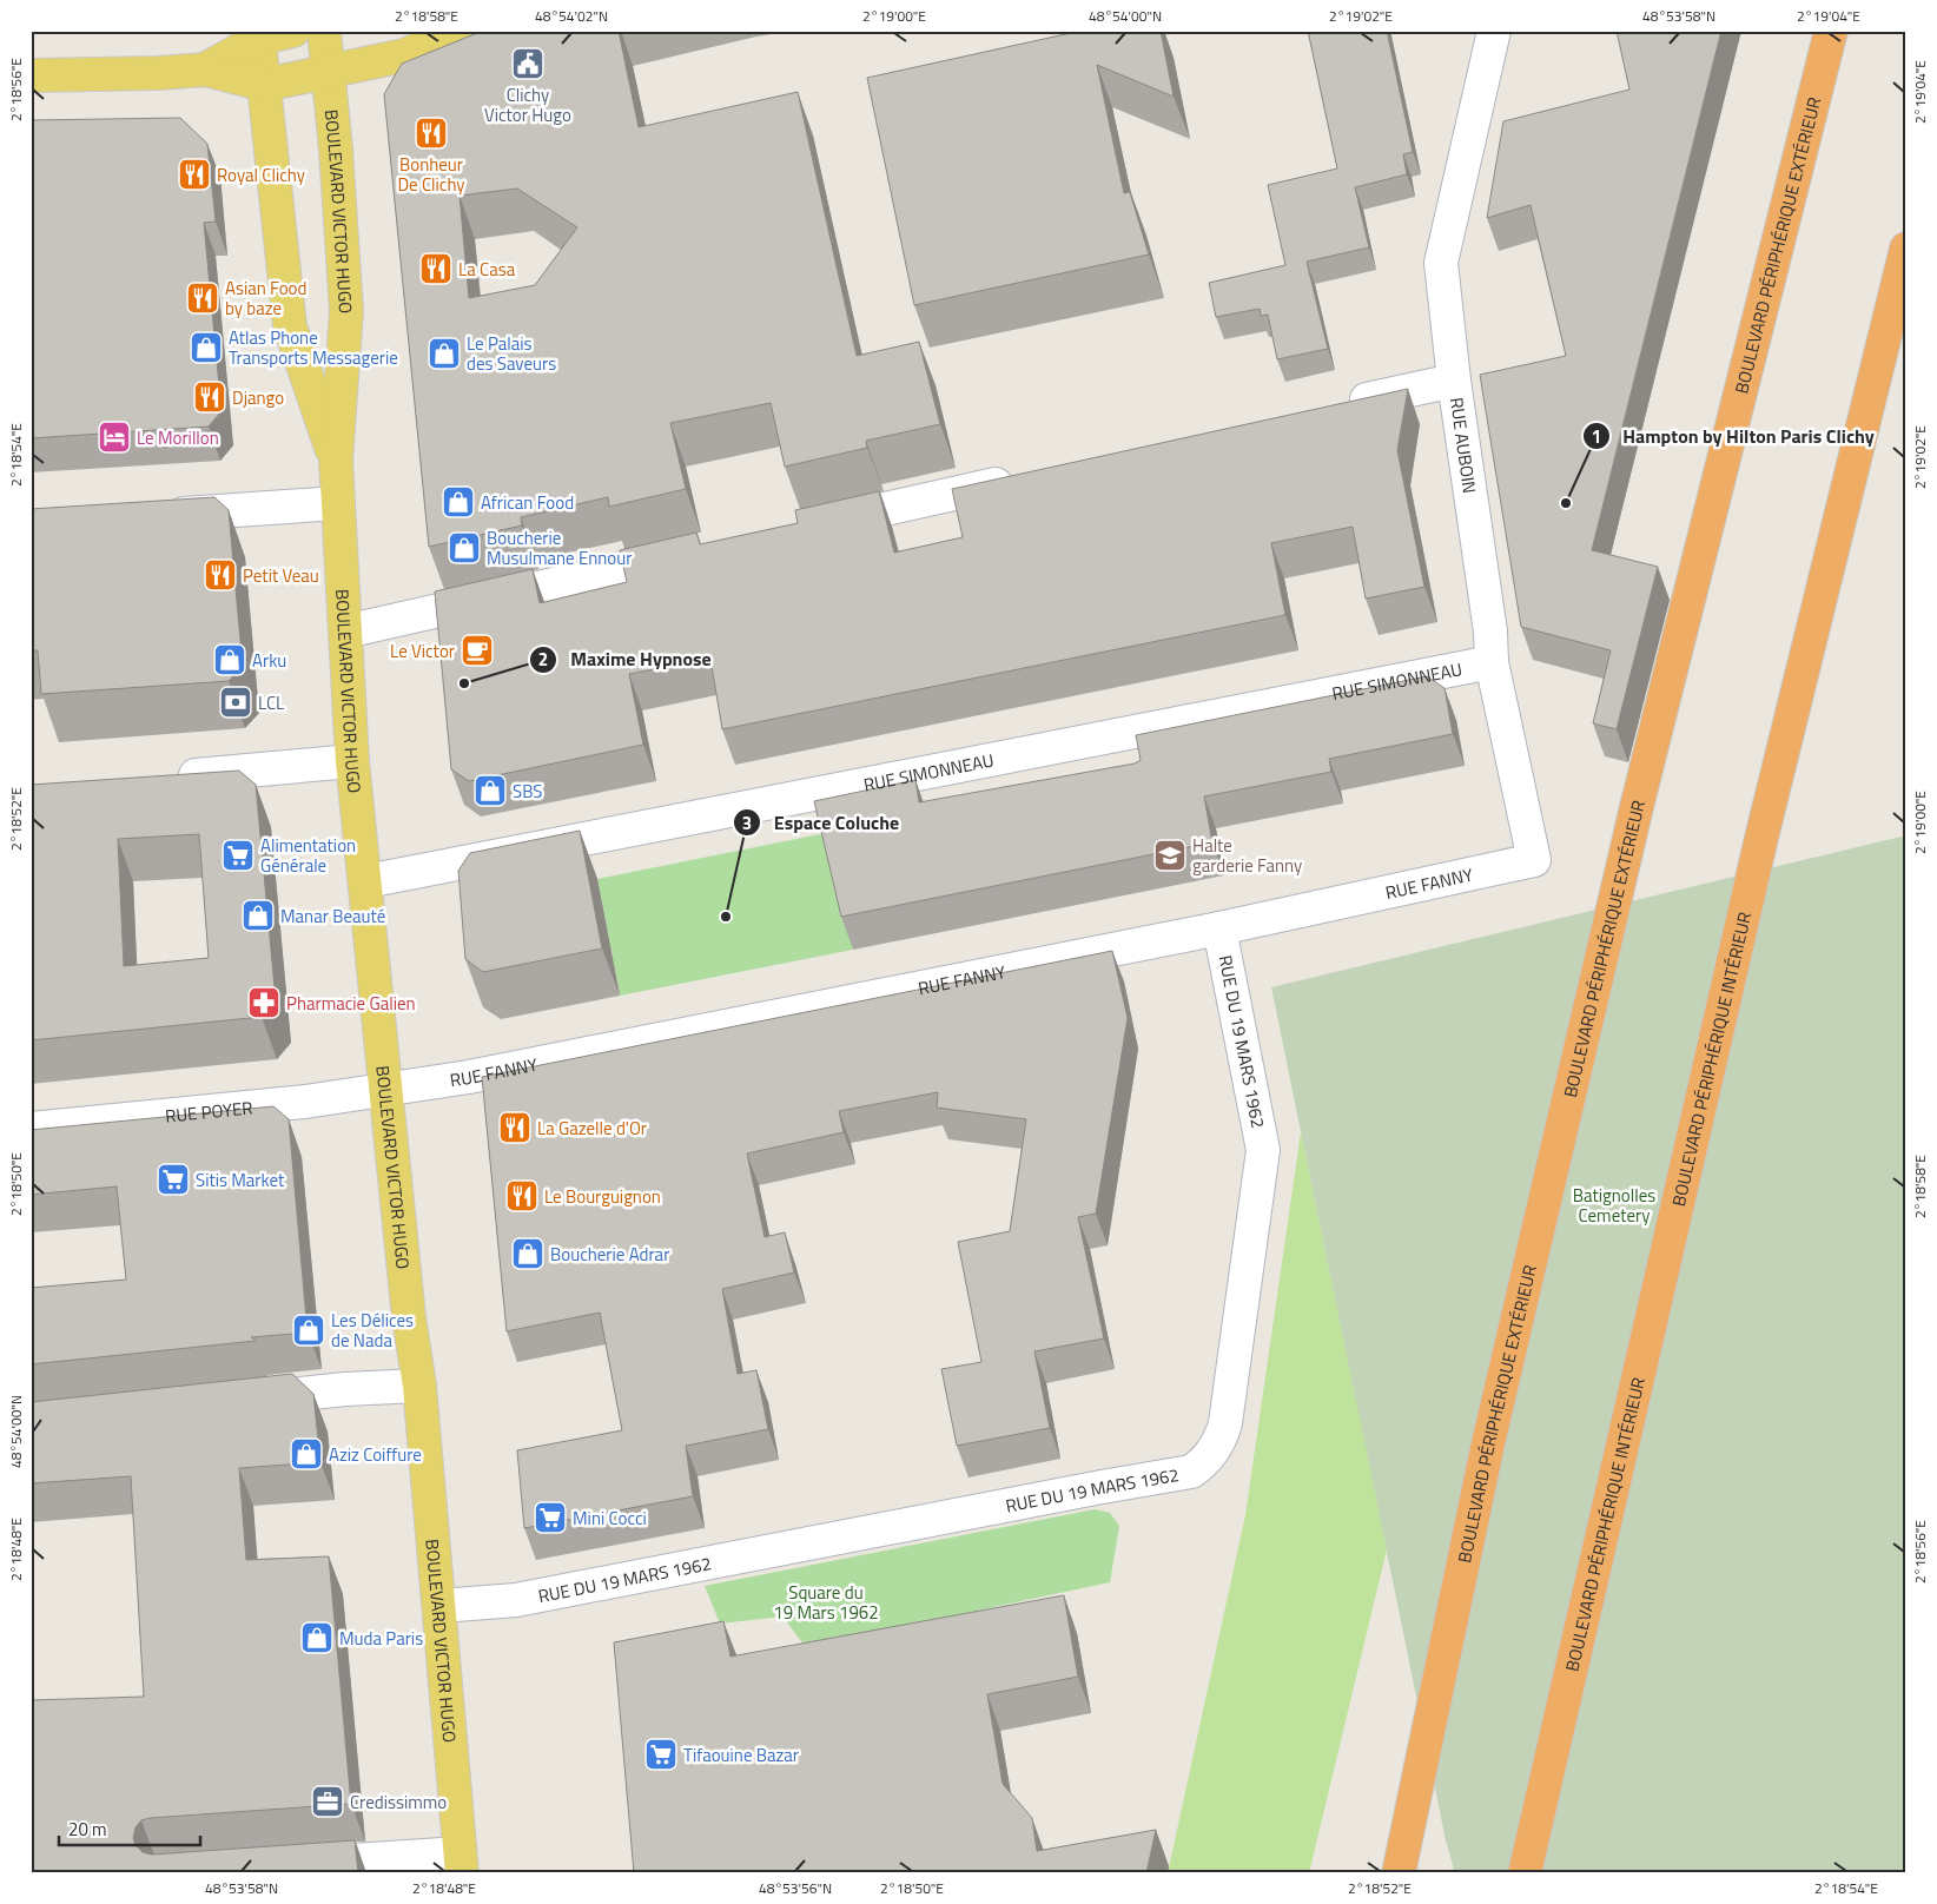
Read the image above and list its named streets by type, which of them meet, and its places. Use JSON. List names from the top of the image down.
{
  "streets": {
    "highway": ["BOULEVARD PÉRIPHÉRIQUE EXTÉRIEUR", "BOULEVARD PÉRIPHÉRIQUE INTÉRIEUR"],
    "main road": ["BOULEVARD VICTOR HUGO"],
    "street": [
      "RUE AUBOIN",
      "RUE SIMONNEAU",
      "RUE FANNY",
      "RUE DU 19 MARS 1962",
      "RUE POYER"
    ]
  },
  "crossings": [
    ["BOULEVARD VICTOR HUGO", "RUE SIMONNEAU"],
    ["BOULEVARD VICTOR HUGO", "RUE FANNY"],
    ["BOULEVARD VICTOR HUGO", "RUE DU 19 MARS 1962"],
    ["BOULEVARD VICTOR HUGO", "RUE POYER"],
    ["RUE AUBOIN", "RUE SIMONNEAU"],
    ["RUE AUBOIN", "RUE FANNY"],
    ["RUE FANNY", "RUE DU 19 MARS 1962"],
    ["RUE FANNY", "RUE POYER"]
  ],
  "parks": ["Batignolles Cemetery", "Square du 19 Mars 1962"],
  "places": {
    "public building": ["Clichy Victor Hugo"],
    "restaurant": [
      "Bonheur De Clichy",
      "Royal Clichy",
      "La Casa",
      "Asian Food by baze",
      "Django",
      "Petit Veau",
      "La Gazelle d'Or",
      "Le Bourguignon"
    ],
    "shop": [
      "Atlas Phone Transports Messagerie",
      "Le Palais des Saveurs",
      "African Food",
      "Boucherie Musulmane Ennour",
      "Arku",
      "SBS",
      "Manar Beauté",
      "Boucherie Adrar",
      "Les Délices de Nada",
      "Aziz Coiffure",
      "Muda Paris"
    ],
    "hotel": ["Le Morillon"],
    "other": ["Hampton by Hilton Paris Clichy", "Maxime Hypnose", "Espace Coluche"],
    "cafe": ["Le Victor"],
    "bank": ["LCL"],
    "supermarket": [
      "Alimentation Générale",
      "Sitis Market",
      "Mini Cocci",
      "Tifaouine Bazar"
    ],
    "school or university": ["Halte garderie Fanny"],
    "pharmacy": ["Pharmacie Galien"],
    "office": ["Credissimmo"]
  },
  "scale_bar": "20 m",
  "coordinates": [
    "2°18'58\"E",
    "48°54'02\"N",
    "2°19'00\"E",
    "48°54'00\"N",
    "2°19'02\"E",
    "48°53'58\"N",
    "2°19'04\"E",
    "2°18'56\"E",
    "2°18'54\"E",
    "2°18'52\"E",
    "2°18'50\"E",
    "2°18'48\"E",
    "48°53'56\"N"
  ]
}
